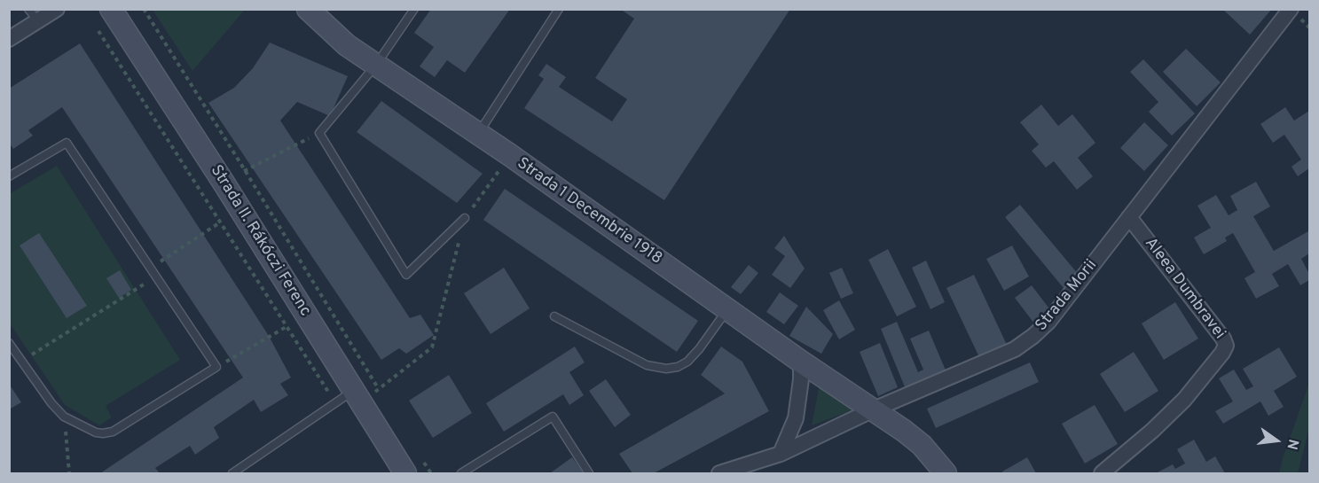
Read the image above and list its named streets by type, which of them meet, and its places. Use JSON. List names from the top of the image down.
{
  "streets": {
    "main road": ["Strada 1 Decembrie 1918", "Strada II. Rákóczi Ferenc"],
    "street": ["Aleea Dumbravei", "Strada Morii"]
  },
  "crossings": [
    ["Strada 1 Decembrie 1918", "Strada Morii"],
    ["Aleea Dumbravei", "Strada Morii"]
  ],
  "north": "right"
}
